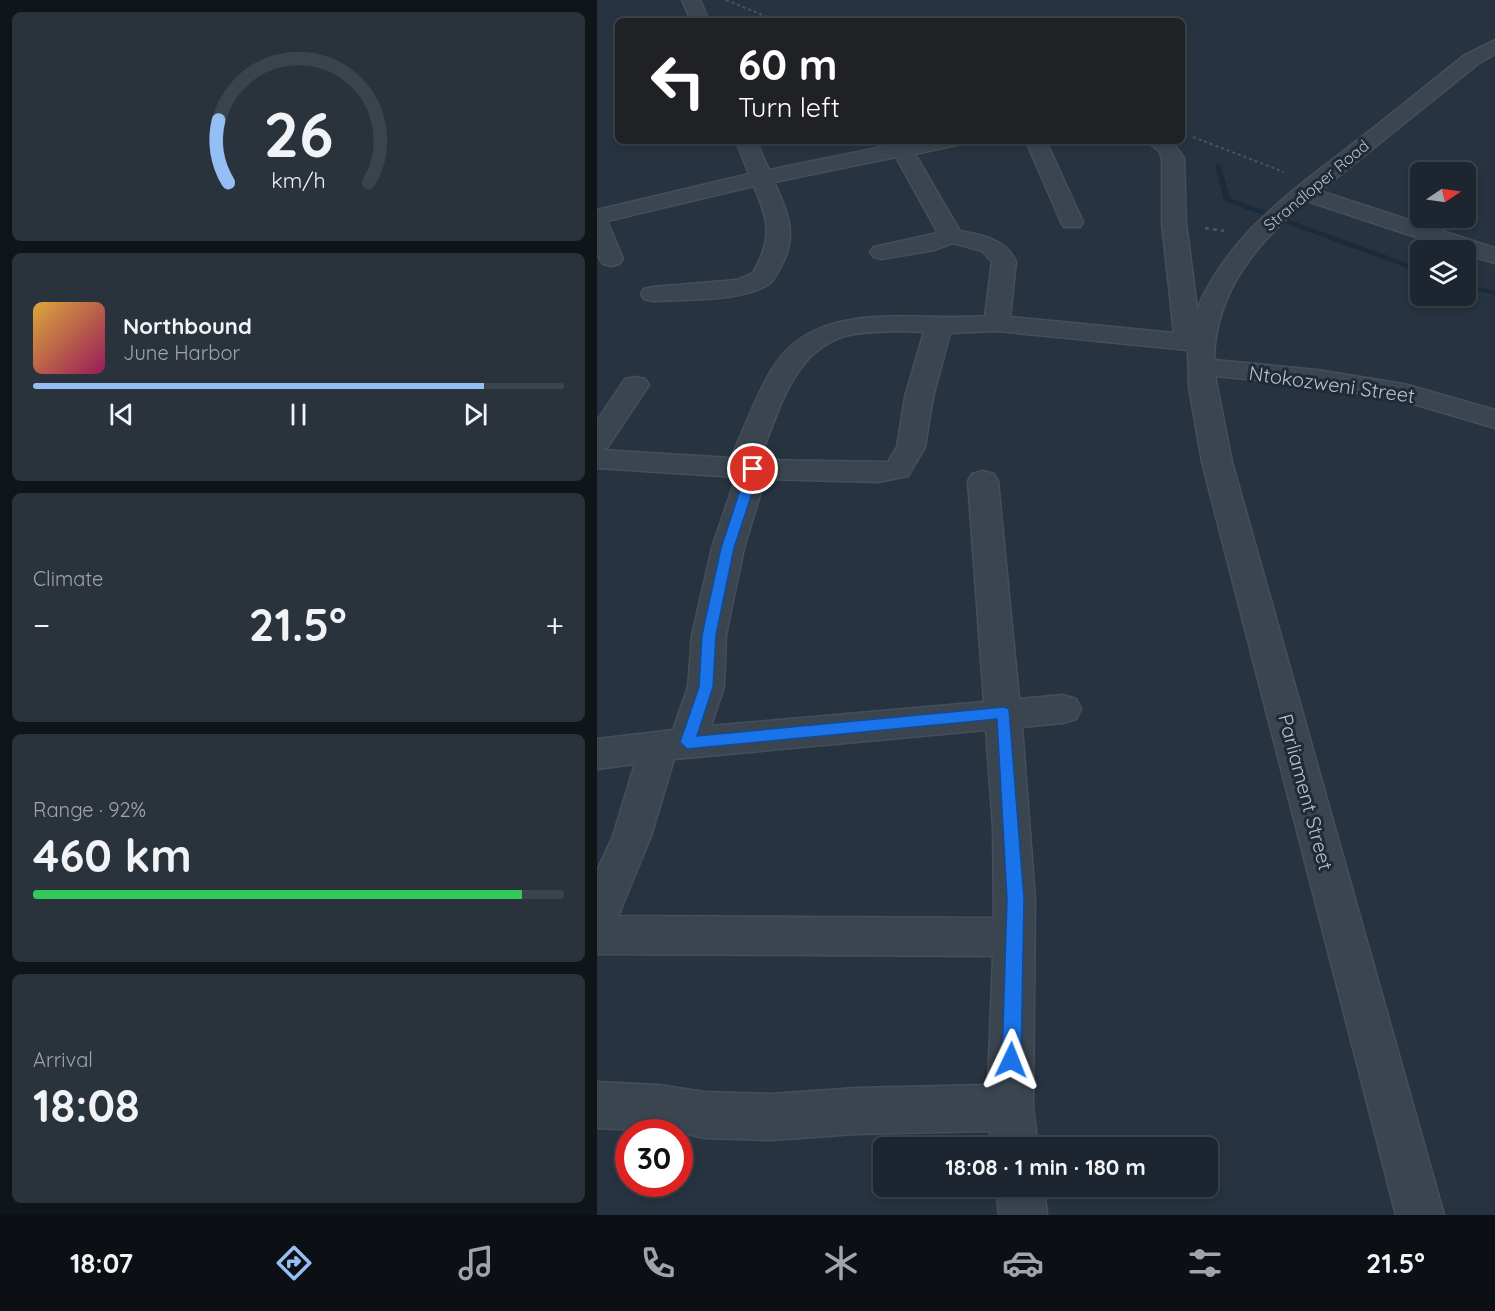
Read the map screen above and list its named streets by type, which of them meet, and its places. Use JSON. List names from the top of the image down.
{
  "streets": {
    "street": ["Strandloper Road", "Ntokozweni Street", "Parliament Street"]
  },
  "crossings": [
    ["Strandloper Road", "Ntokozweni Street"],
    ["Strandloper Road", "Parliament Street"],
    ["Ntokozweni Street", "Parliament Street"]
  ],
  "north": "right",
  "page": {
    "turn": ["60 m", "Turn left"],
    "song": ["Northbound", "June Harbor"],
    "tile": [
      "Climate",
      ["Range · 92%", "460 km"],
      ["Arrival", "18:08"]
    ],
    "heat": ["−", "21.5°", "+"],
    "limit": "30",
    "trip": "18:08 · 1 min · 180 m",
    "tabs": ["18:07", "21.5°"],
    "gauge": ["26", "km/h"]
  }
}
